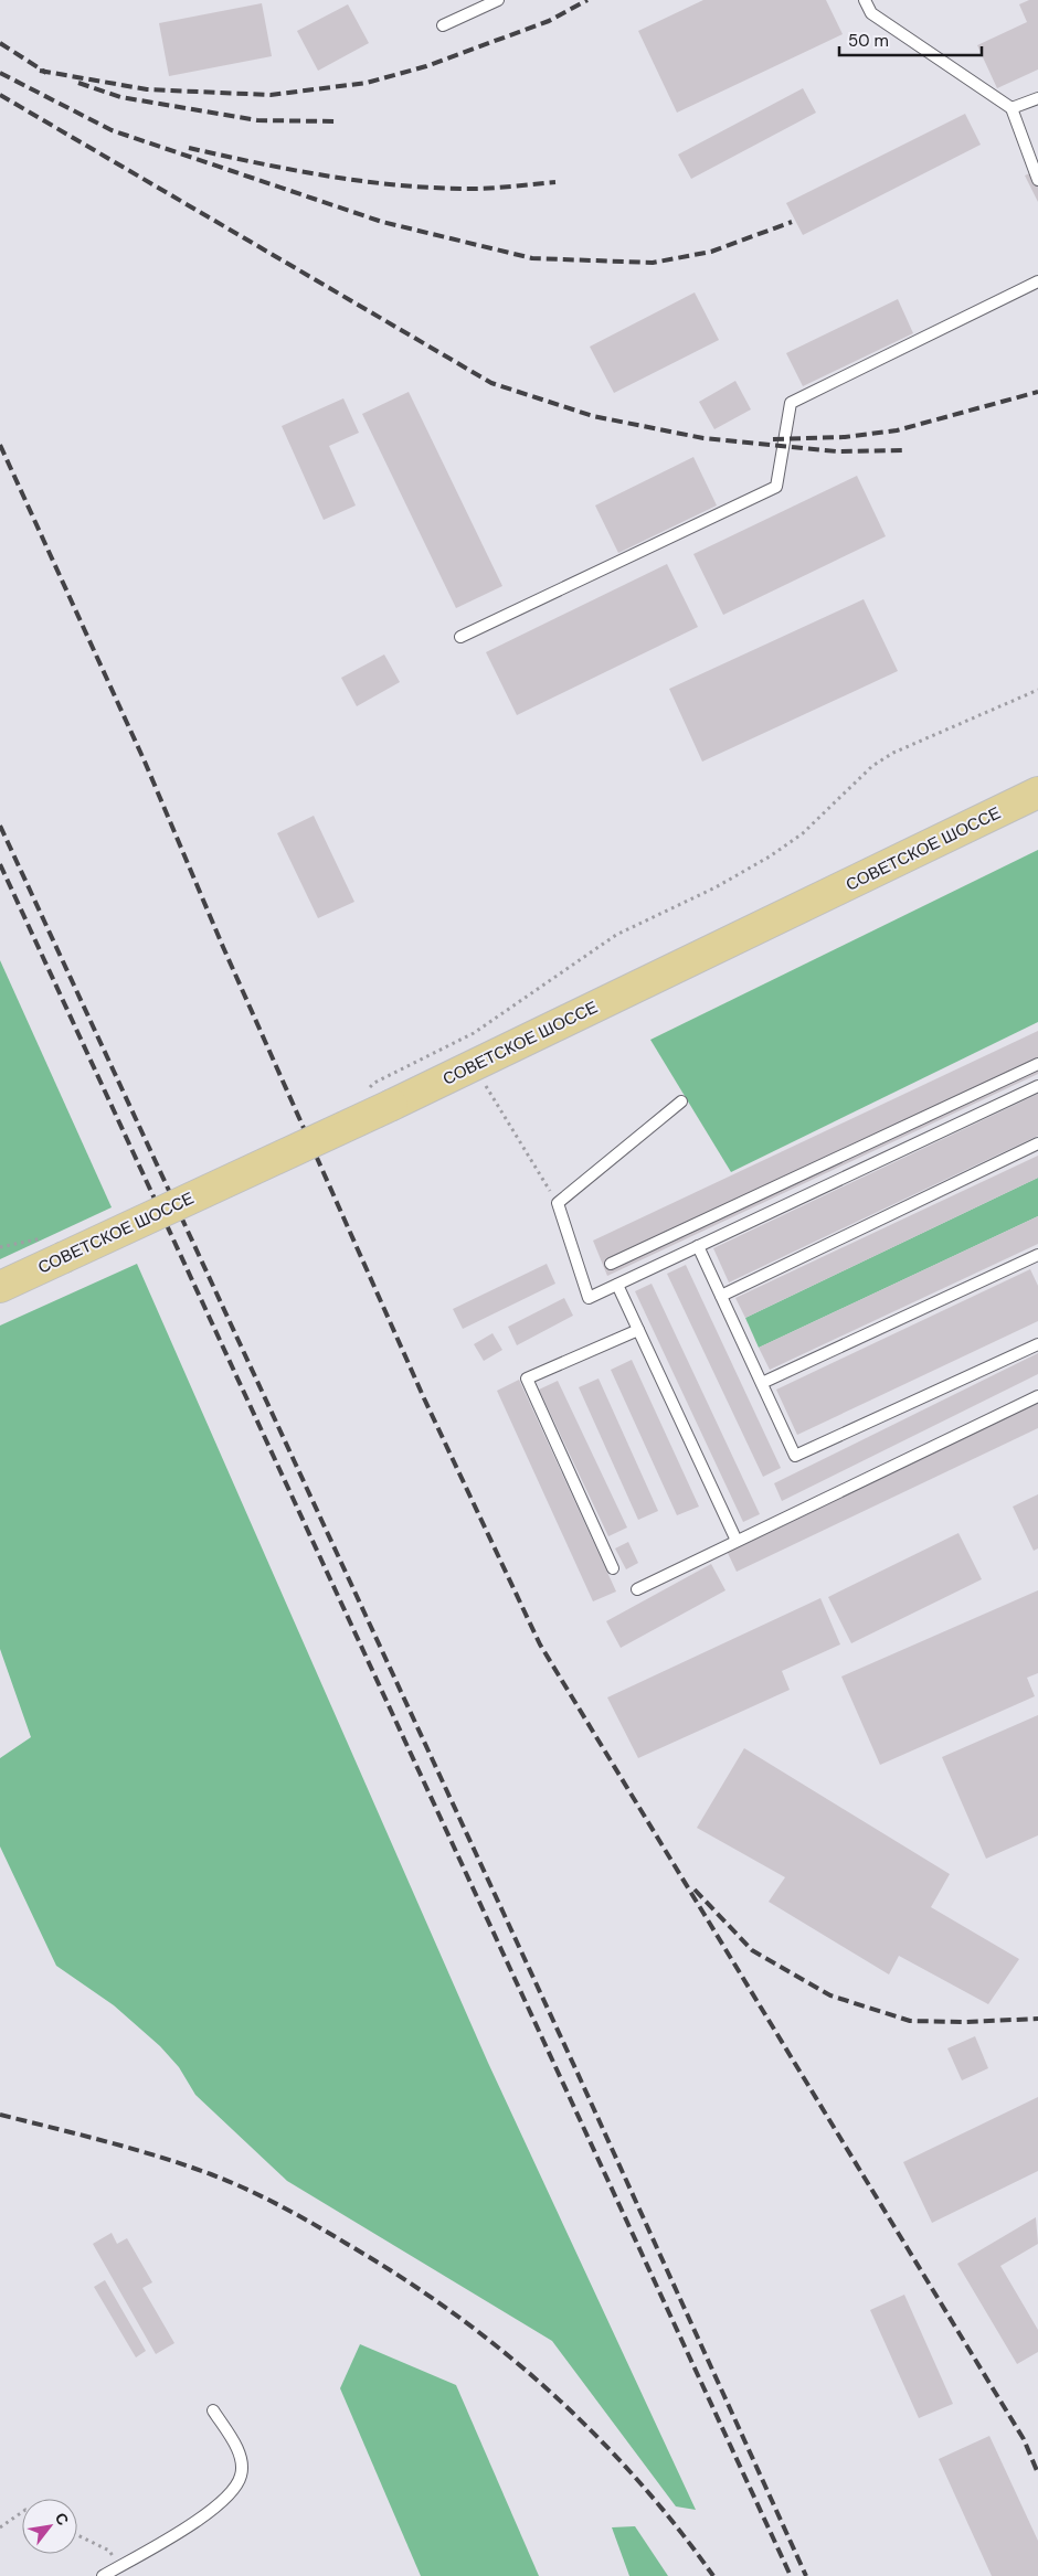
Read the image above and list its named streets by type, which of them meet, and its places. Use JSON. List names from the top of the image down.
{
  "streets": {
    "main road": ["СОВЕТСКОЕ ШОССЕ"]
  },
  "scale_bar": "50 m",
  "north": "top right"
}
